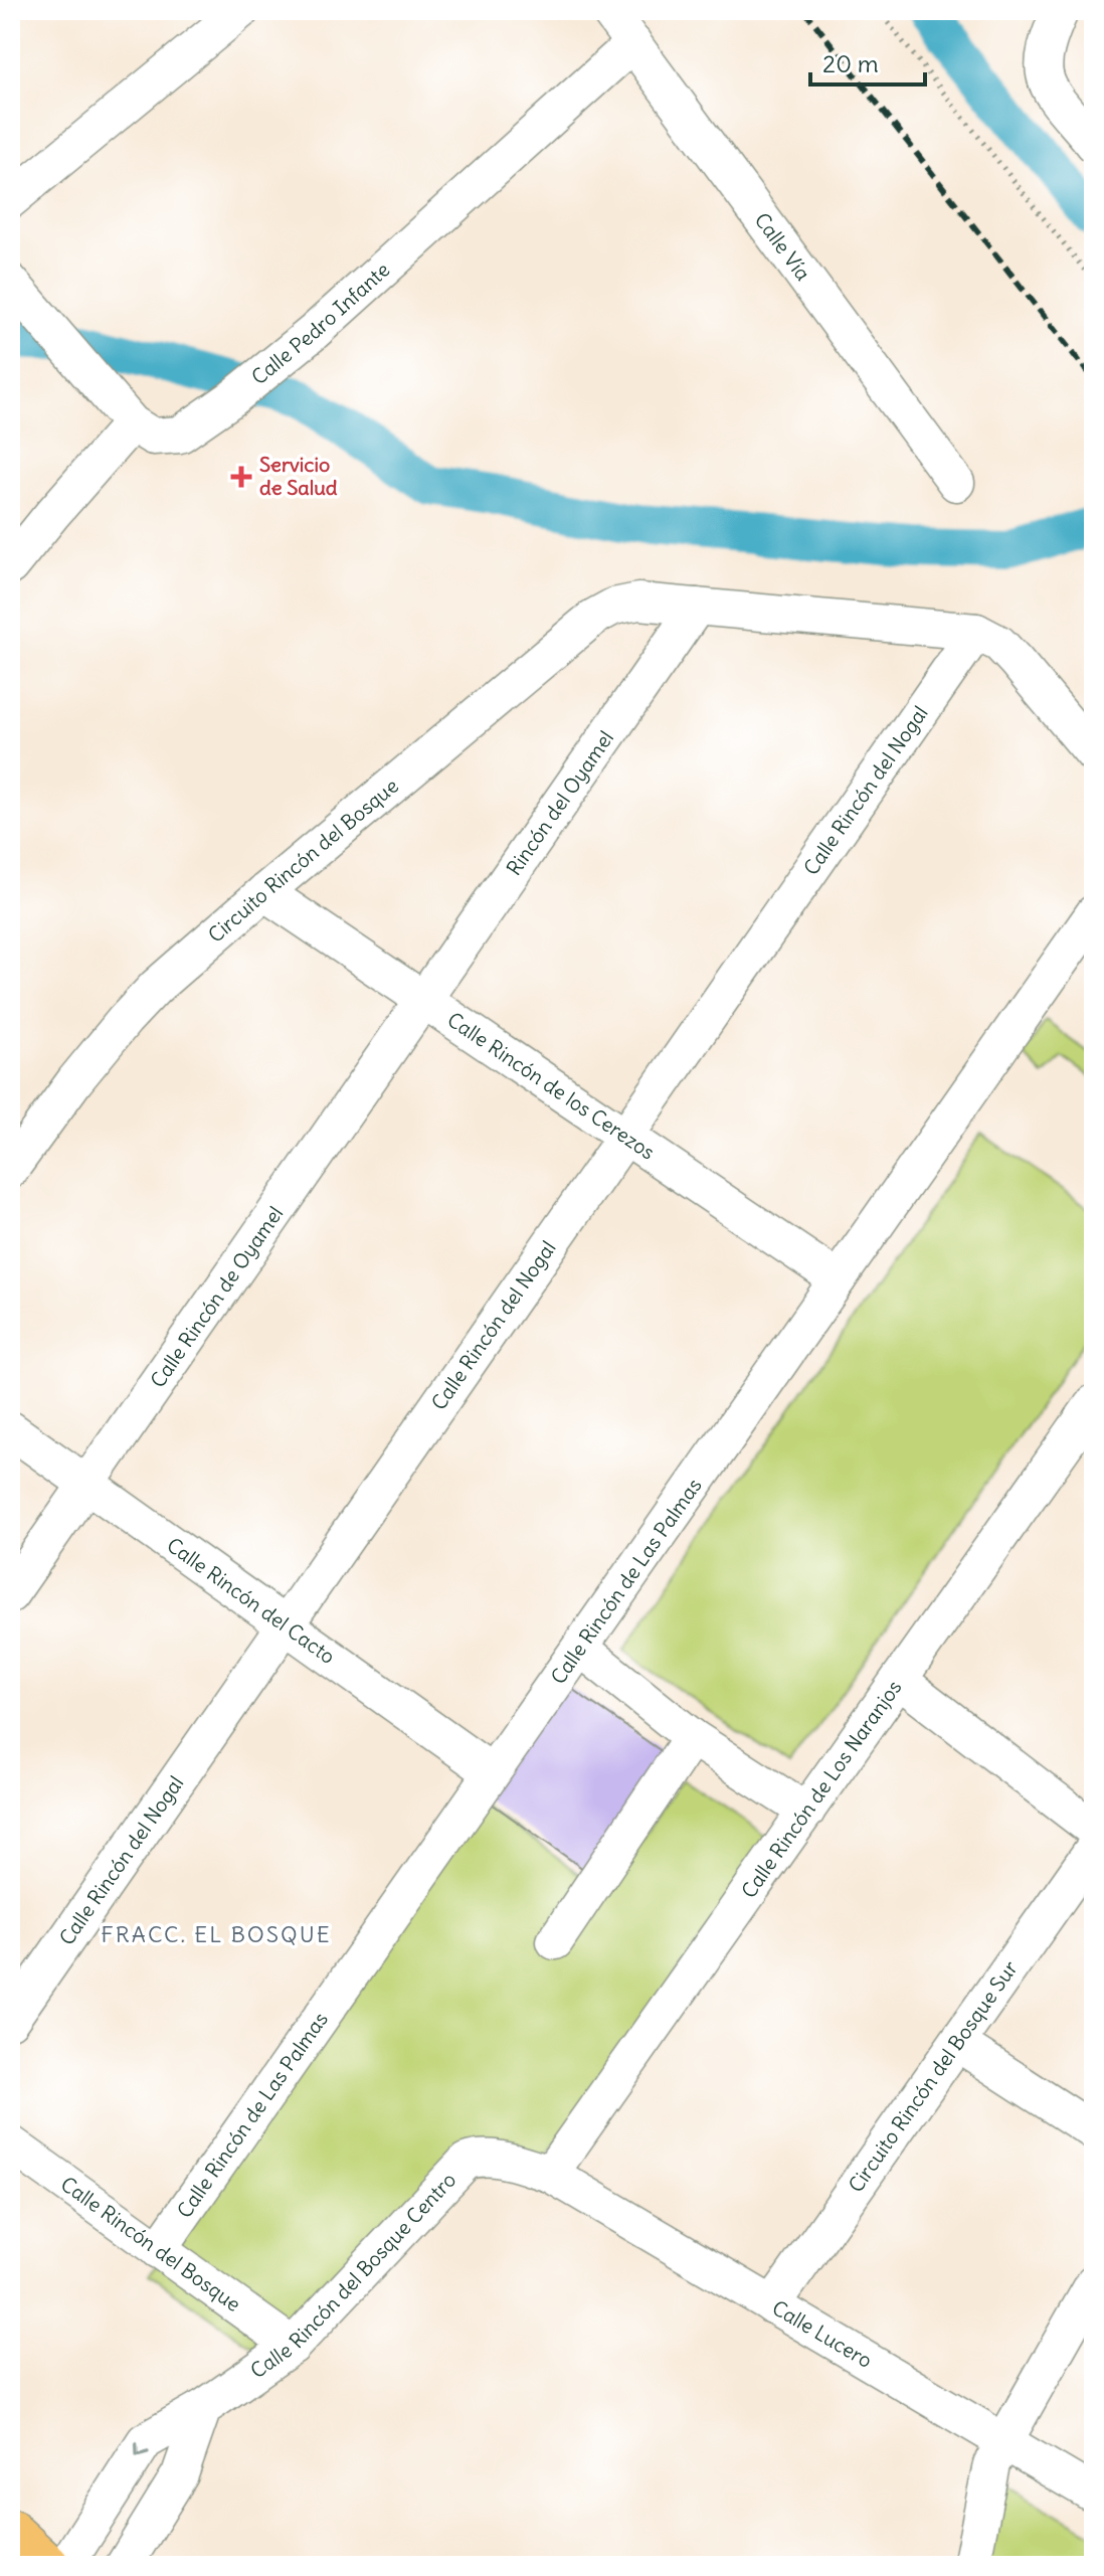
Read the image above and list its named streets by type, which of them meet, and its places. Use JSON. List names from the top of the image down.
{
  "streets": {
    "street": [
      "Calle Vía",
      "Calle Pedro Infante",
      "Calle Rincón del Nogal",
      "Rincón del Oyamel",
      "Circuito Rincón del Bosque",
      "Calle Rincón de los Cerezos",
      "Calle Rincón de Oyamel",
      "Calle Rincón de Las Palmas",
      "Calle Rincón del Cacto",
      "Calle Rincón de Los Naranjos",
      "Circuito Rincón del Bosque Sur",
      "Calle Rincón del Bosque",
      "Calle Rincón del Bosque Centro",
      "Calle Lucero"
    ]
  },
  "crossings": [
    ["Calle Vía", "Calle Pedro Infante"],
    ["Calle Rincón del Nogal", "Calle Rincón de los Cerezos"],
    ["Calle Rincón del Nogal", "Calle Rincón del Cacto"],
    ["Rincón del Oyamel", "Circuito Rincón del Bosque"],
    ["Rincón del Oyamel", "Calle Rincón de los Cerezos"],
    ["Rincón del Oyamel", "Calle Rincón de Oyamel"],
    ["Circuito Rincón del Bosque", "Calle Rincón de los Cerezos"],
    ["Calle Rincón de los Cerezos", "Calle Rincón de Oyamel"],
    ["Calle Rincón de los Cerezos", "Calle Rincón de Las Palmas"],
    ["Calle Rincón de Oyamel", "Calle Rincón del Cacto"],
    ["Calle Rincón de Las Palmas", "Calle Rincón del Cacto"],
    ["Calle Rincón de Las Palmas", "Calle Rincón del Bosque"],
    ["Calle Rincón de Los Naranjos", "Calle Rincón del Bosque Centro"],
    ["Calle Rincón de Los Naranjos", "Calle Lucero"],
    ["Circuito Rincón del Bosque Sur", "Calle Lucero"],
    ["Calle Rincón del Bosque", "Calle Rincón del Bosque Centro"],
    ["Calle Rincón del Bosque Centro", "Calle Lucero"]
  ],
  "districts": ["FRACC. EL BOSQUE"],
  "places": {
    "health": ["Servicio de Salud"]
  },
  "scale_bar": "20 m"
}
